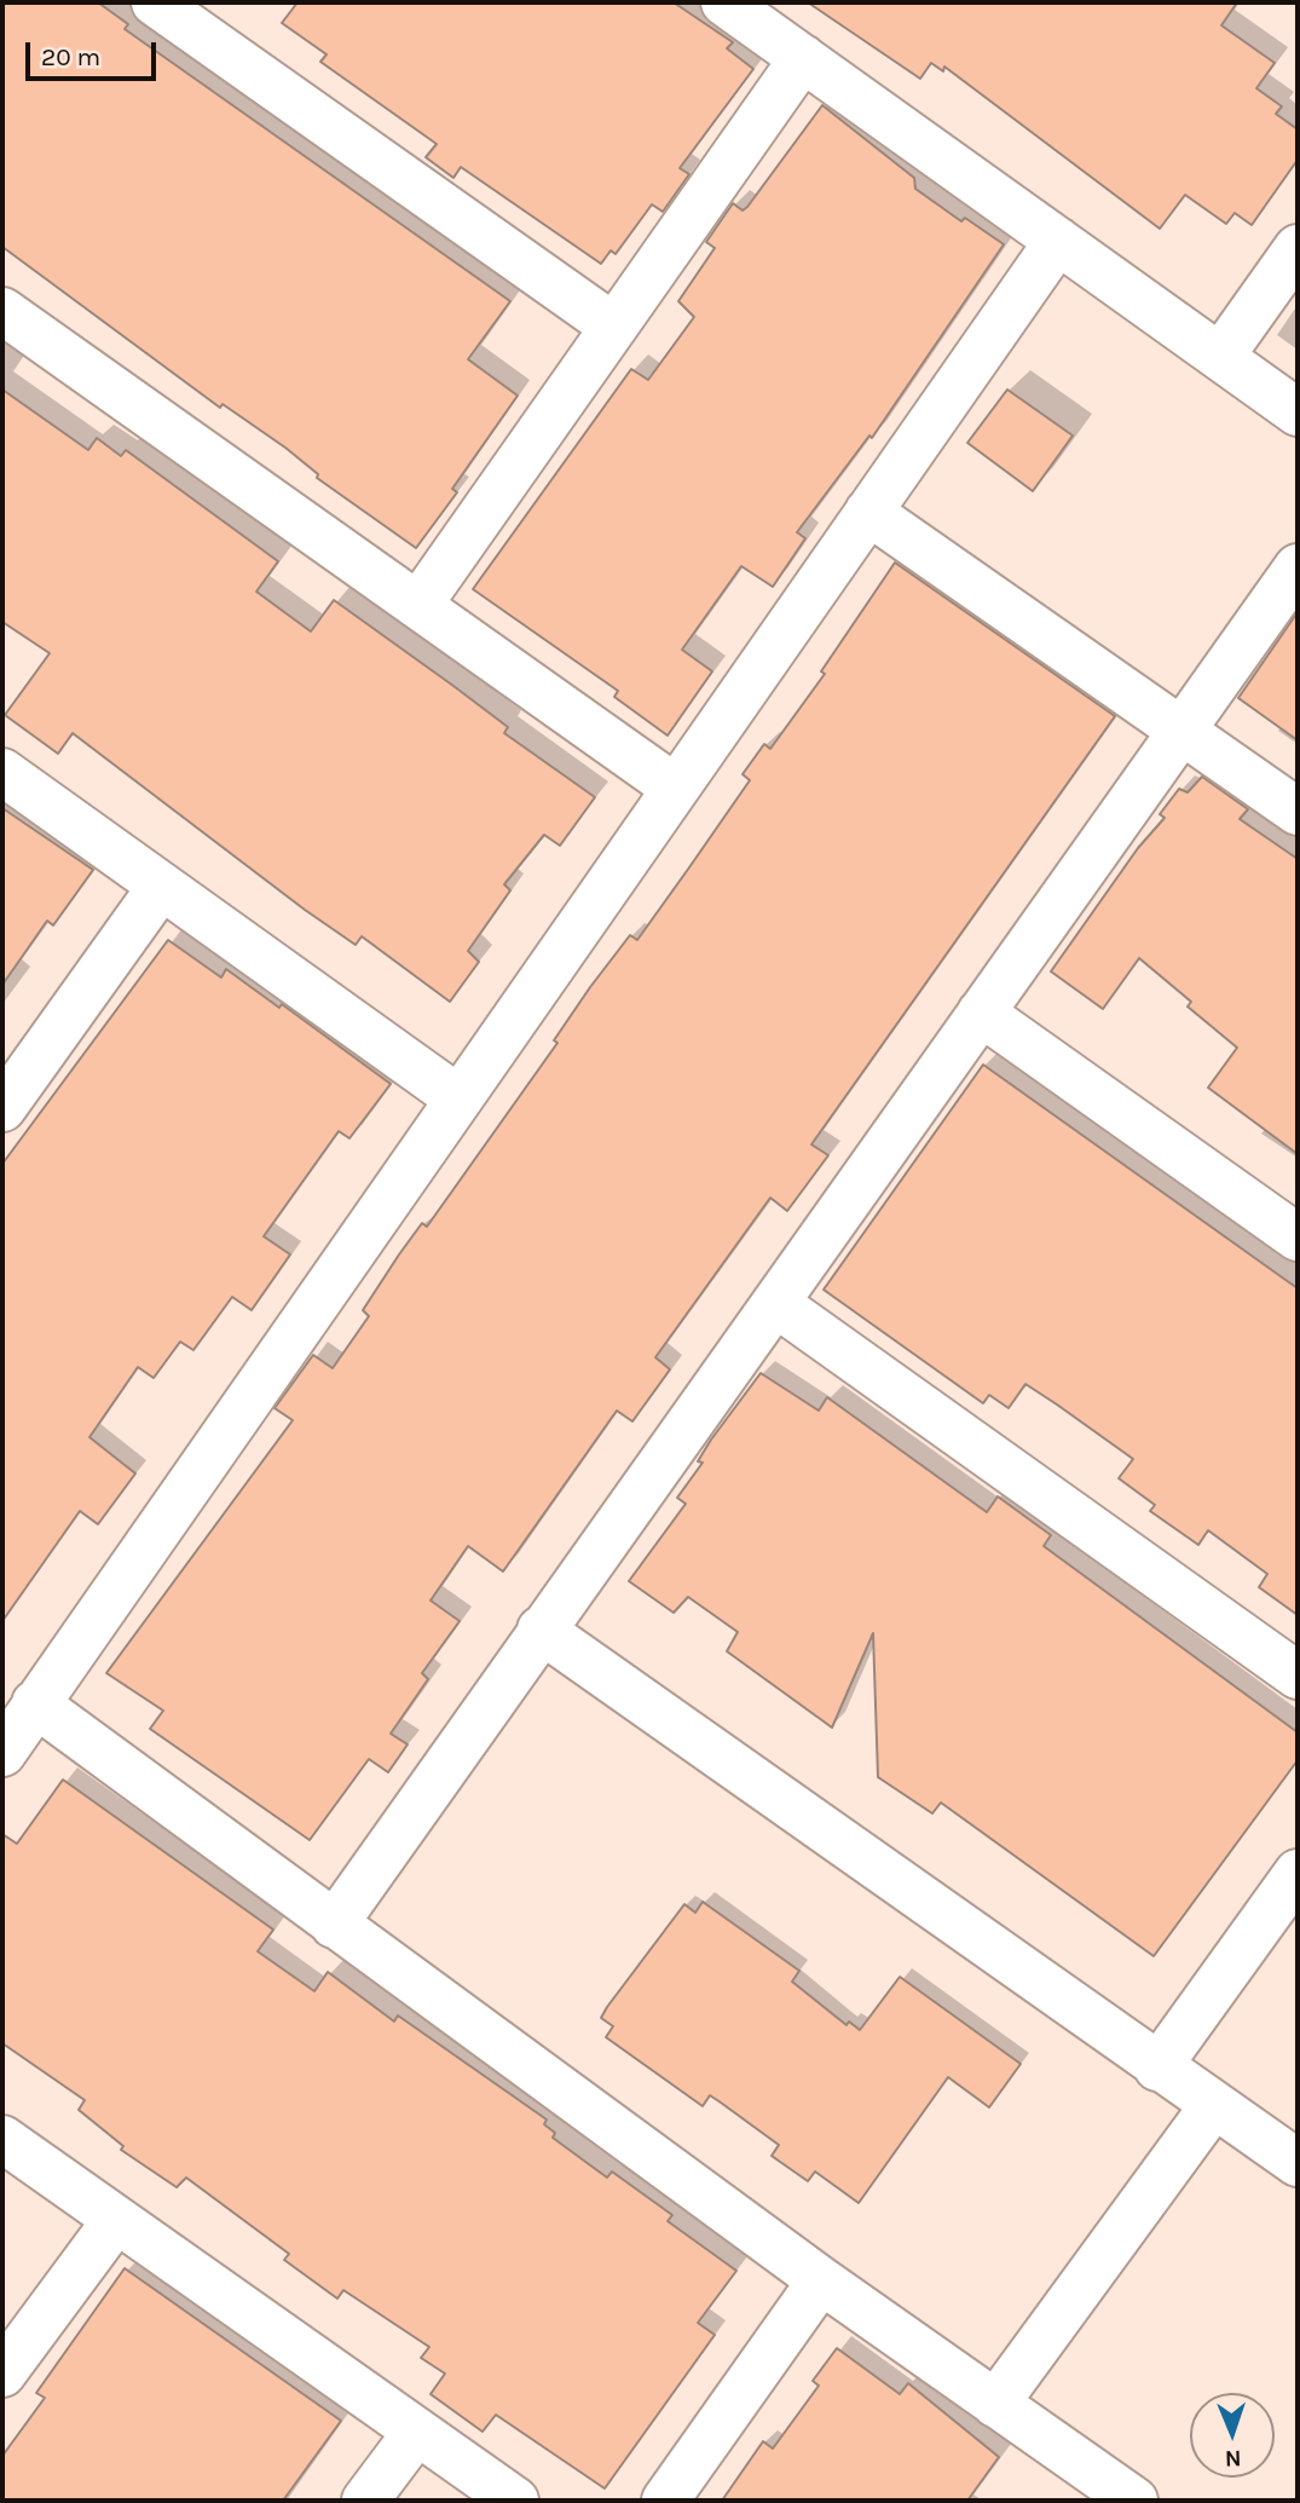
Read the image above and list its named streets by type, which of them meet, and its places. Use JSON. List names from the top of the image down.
{
  "scale_bar": "20 m",
  "north": "bottom"
}
